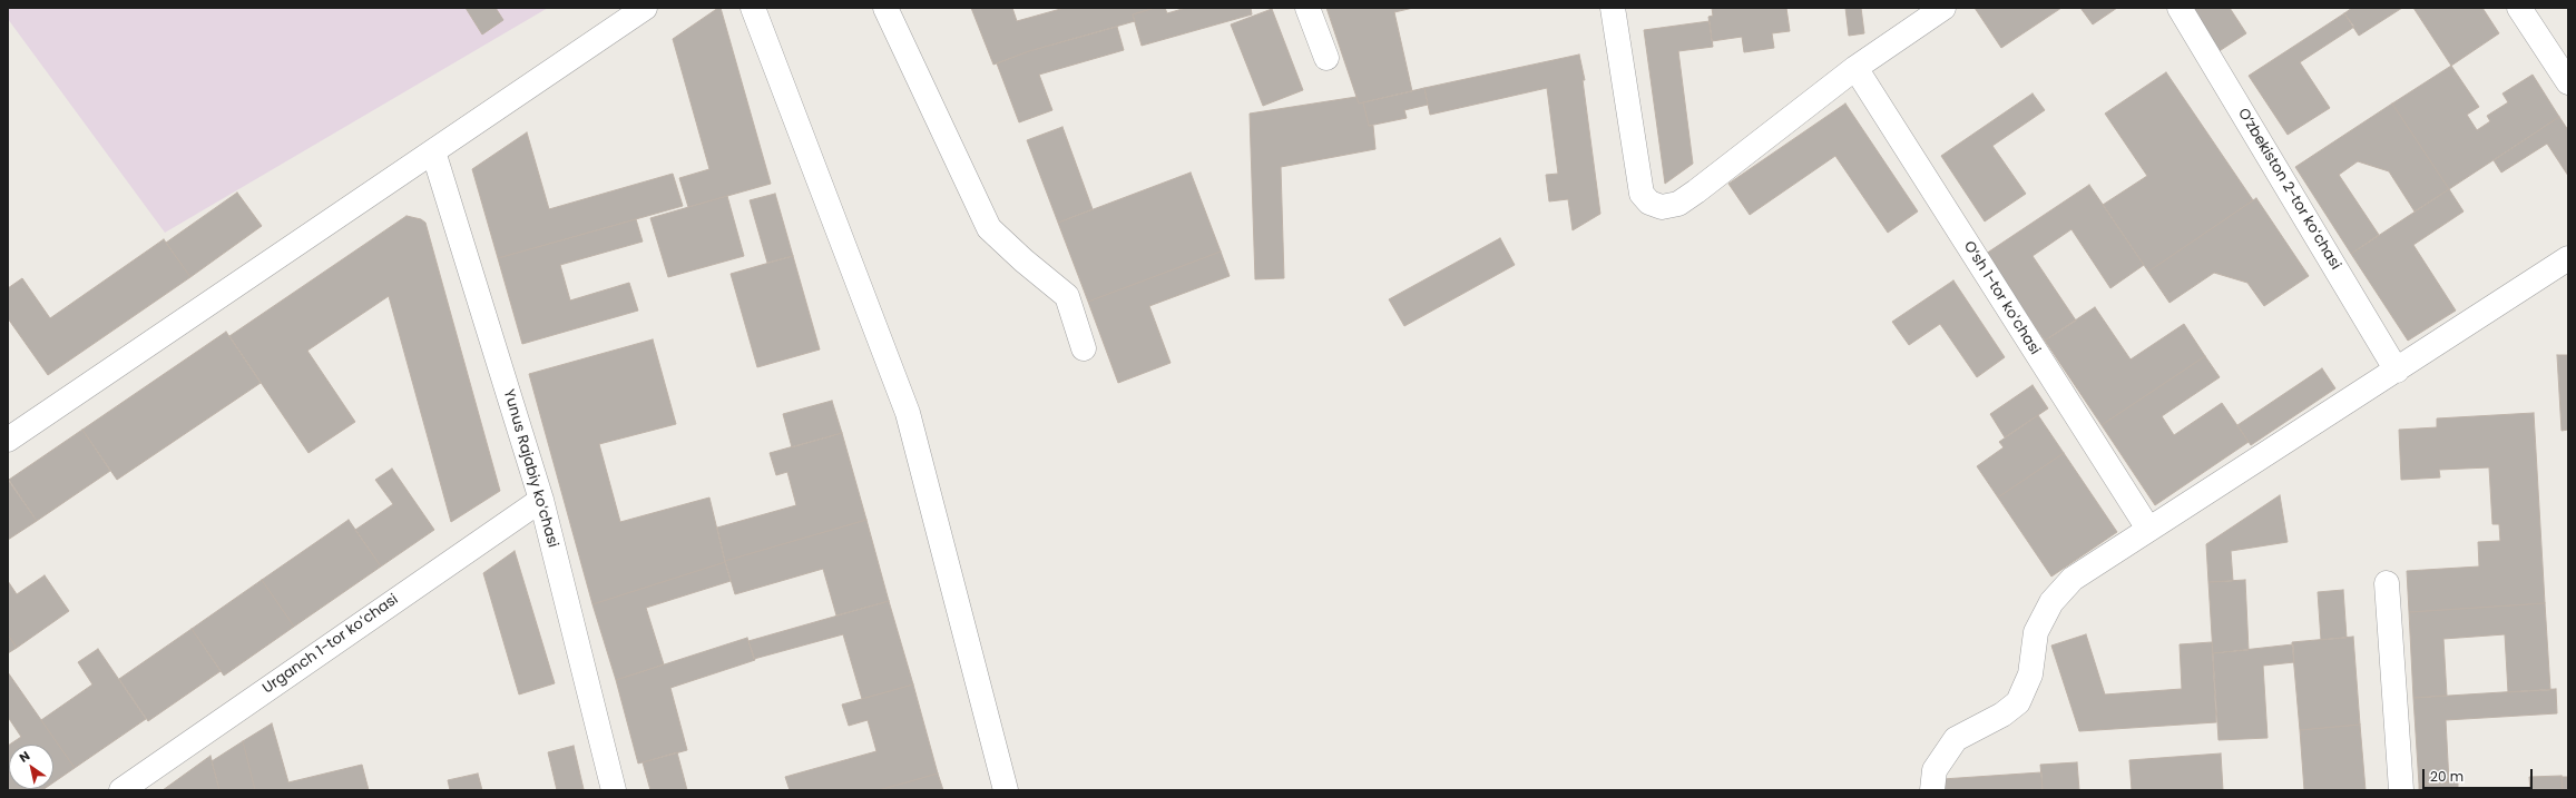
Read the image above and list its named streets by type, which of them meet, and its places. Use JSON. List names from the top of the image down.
{
  "streets": {
    "street": [
      "O‘zbekiston 2-tor koʻchasi",
      "O‘sh 1-tor koʻchasi",
      "Yunus Rajabiy koʻchasi",
      "Urganch 1-tor koʻchasi"
    ]
  },
  "crossings": [
    ["Yunus Rajabiy koʻchasi", "Urganch 1-tor koʻchasi"]
  ],
  "scale_bar": "20 m",
  "north": "top left"
}
